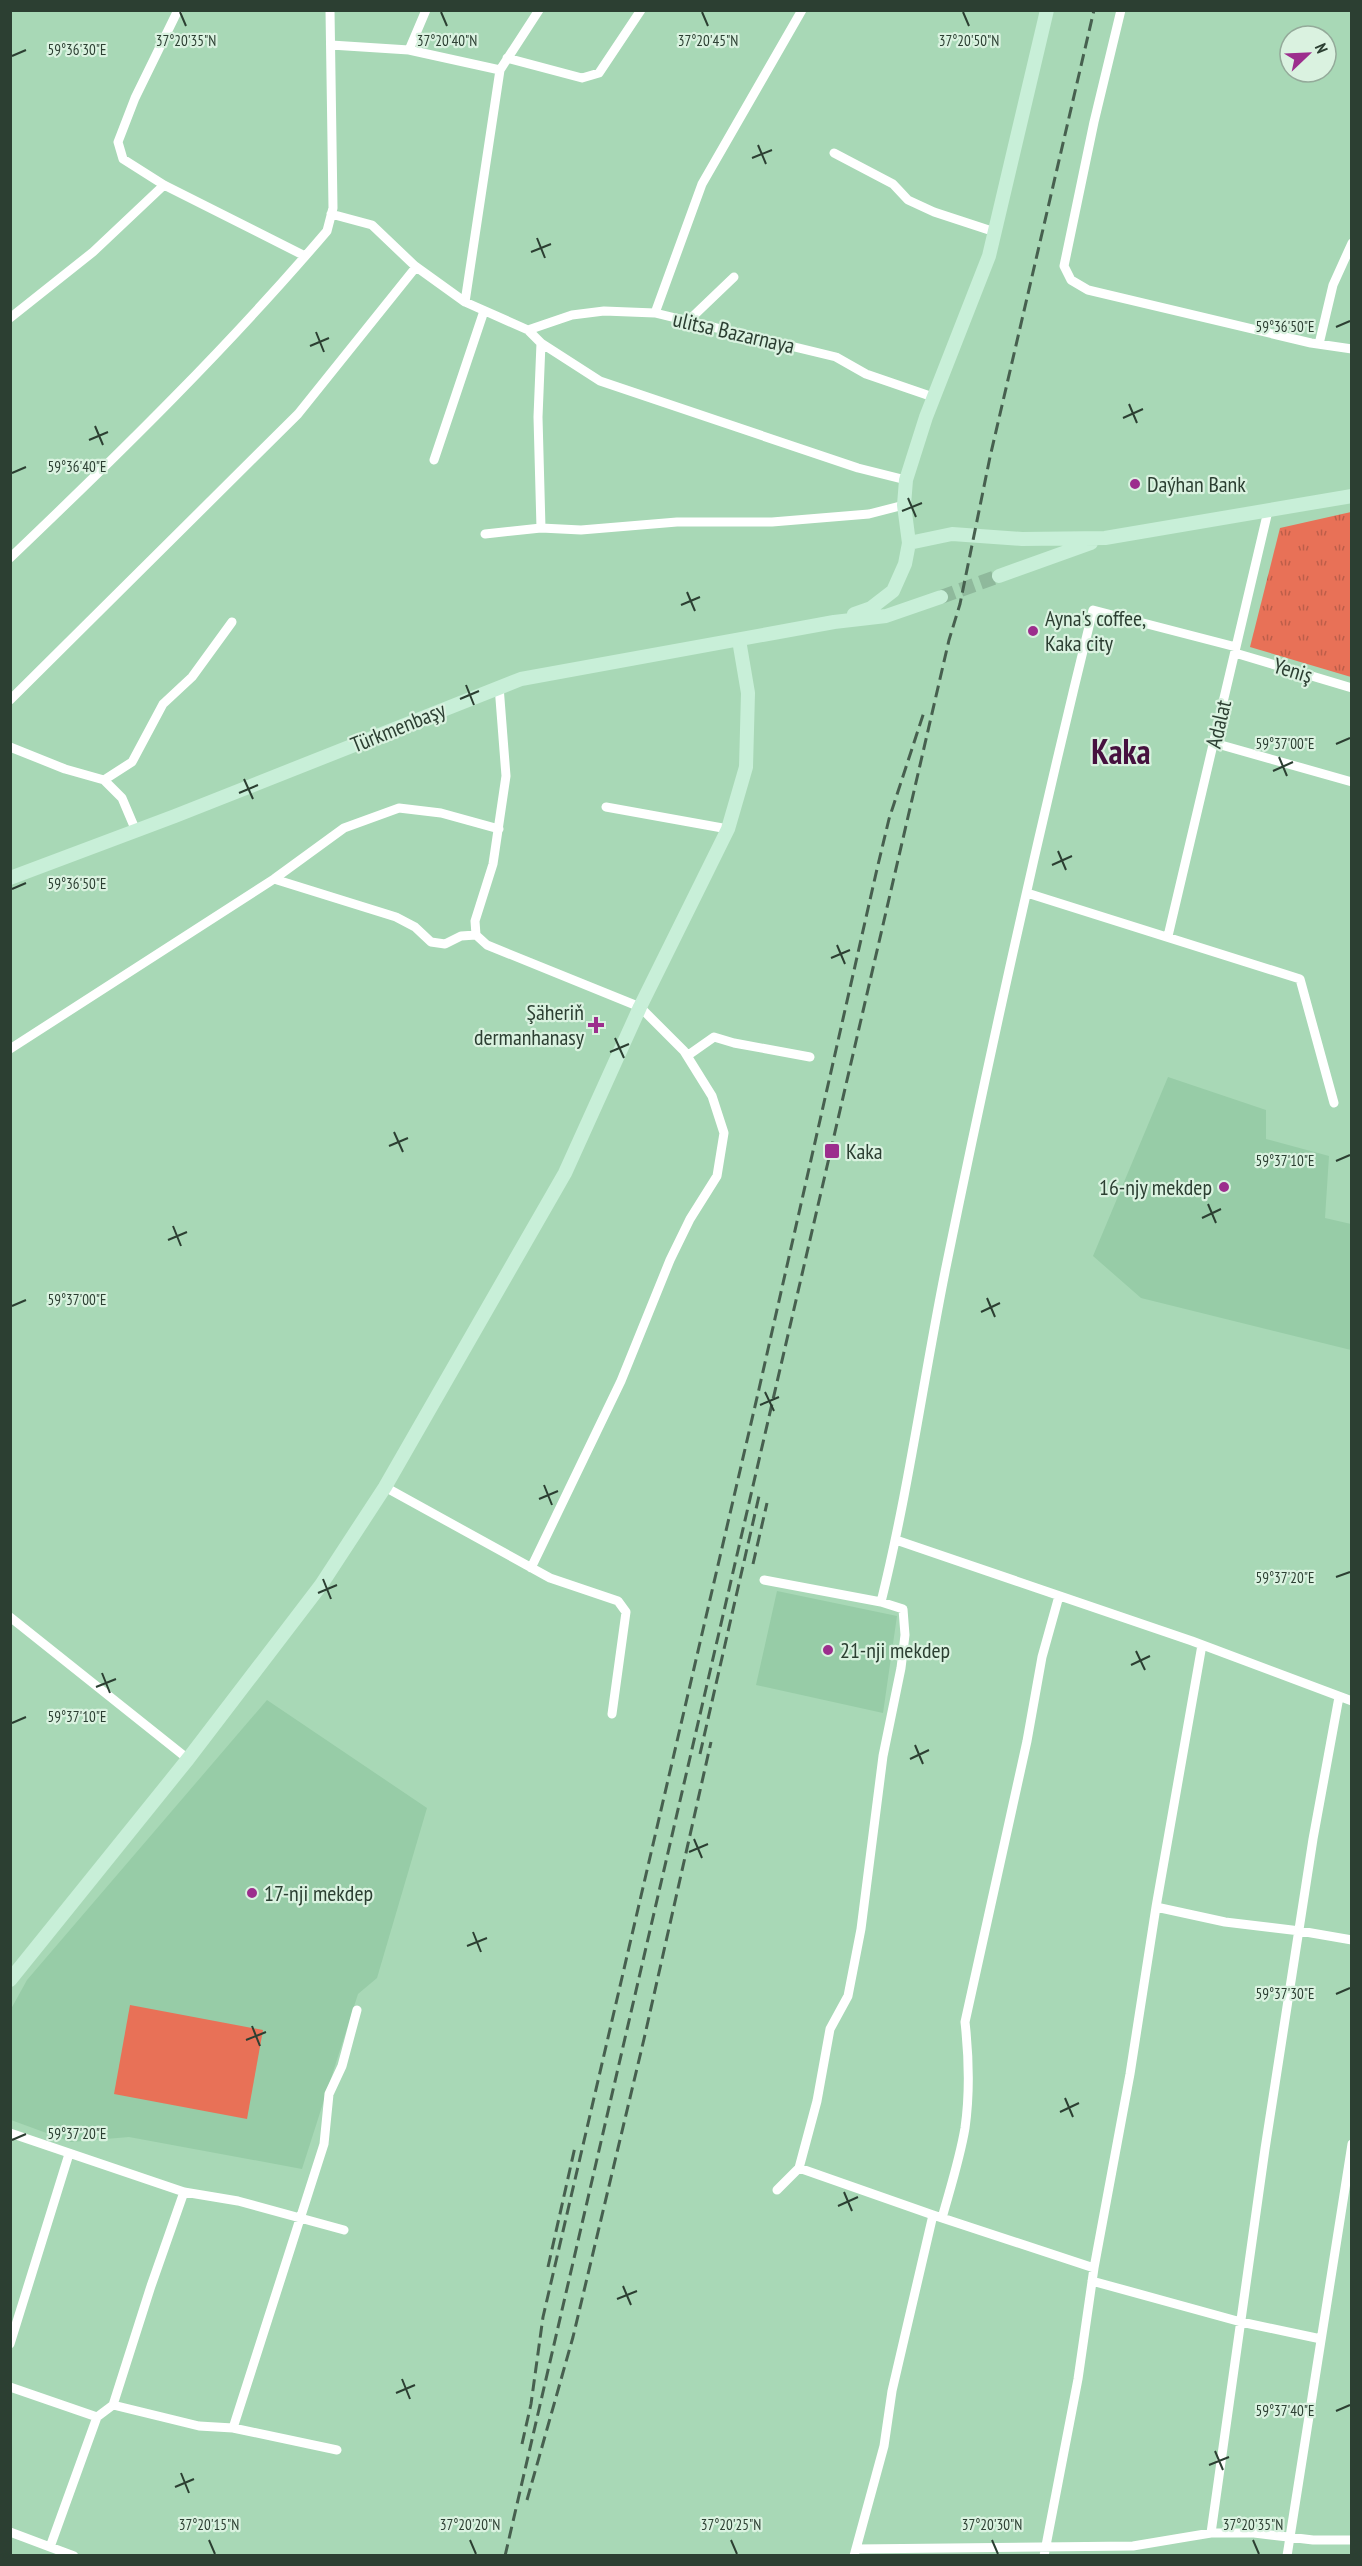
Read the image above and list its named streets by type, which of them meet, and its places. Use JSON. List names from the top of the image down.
{
  "streets": {
    "street": [
      "ulitsa Bazarnaya",
      "Yeniş",
      "Adalat",
      "Türkmenbaşy"
    ]
  },
  "crossings": [
    ["Yeniş", "Adalat"]
  ],
  "districts": ["Kaka"],
  "places": {
    "other": [
      "Daýhan Bank",
      "Ayna's coffee, Kaka city",
      "16-njy mekdep",
      "21-nji mekdep",
      "17-nji mekdep"
    ],
    "health": ["Şäheriň dermanhanasy"],
    "transit": ["Kaka"]
  },
  "north": "top right",
  "coordinates": [
    "37°20'35\"N",
    "37°20'40\"N",
    "37°20'45\"N",
    "37°20'50\"N",
    "59°36'30\"E",
    "59°36'50\"E",
    "59°36'40\"E",
    "59°37'00\"E",
    "59°37'10\"E",
    "59°37'20\"E",
    "59°37'30\"E",
    "59°37'40\"E",
    "37°20'15\"N",
    "37°20'20\"N",
    "37°20'25\"N",
    "37°20'30\"N"
  ]
}
